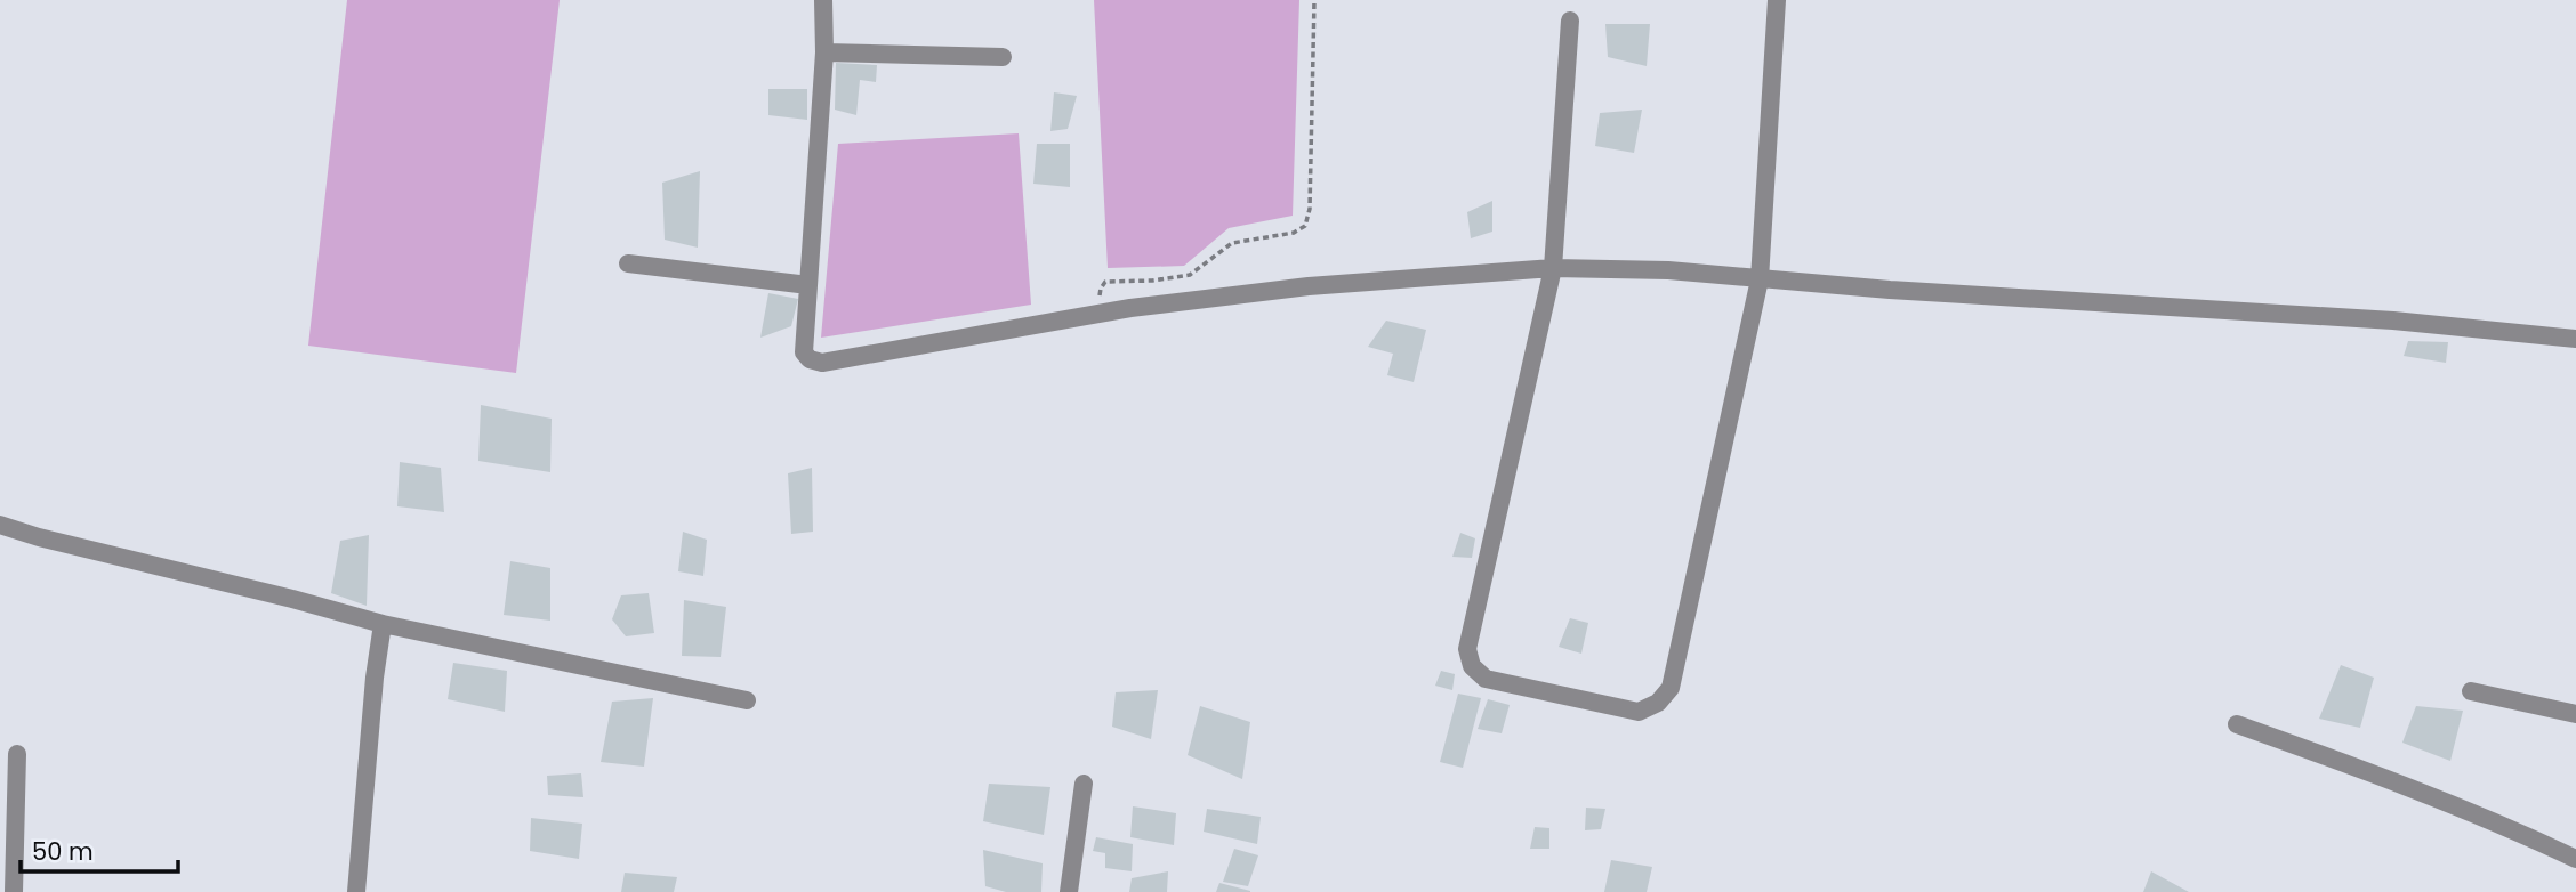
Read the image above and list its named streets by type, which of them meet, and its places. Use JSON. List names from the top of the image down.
{
  "scale_bar": "50 m"
}
